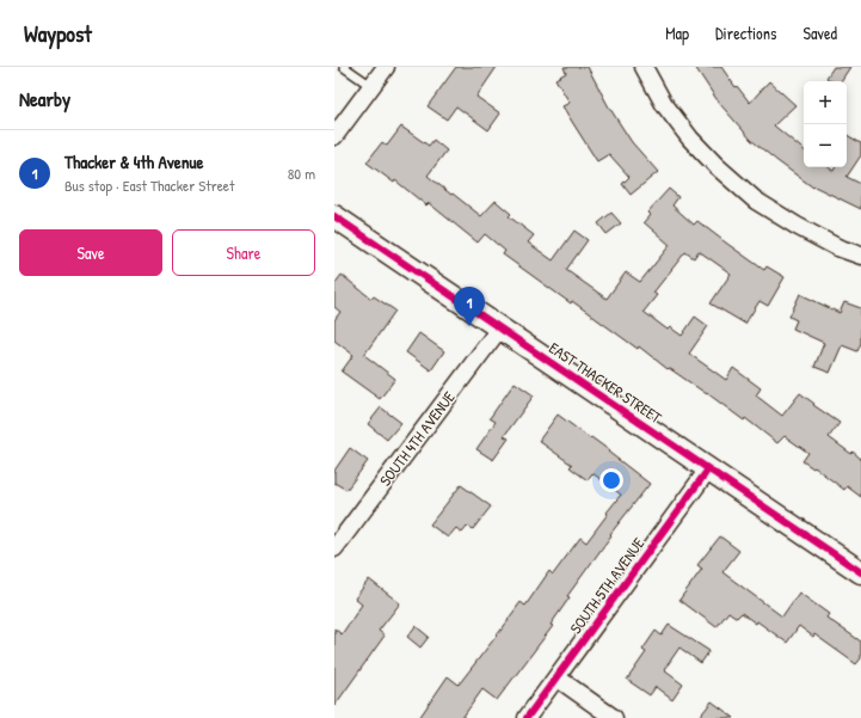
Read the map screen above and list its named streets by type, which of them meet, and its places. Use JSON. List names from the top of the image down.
{
  "streets": {
    "street": ["EAST THACKER STREET", "SOUTH 4TH AVENUE", "SOUTH 5TH AVENUE"]
  },
  "crossings": [
    ["EAST THACKER STREET", "SOUTH 4TH AVENUE"],
    ["EAST THACKER STREET", "SOUTH 5TH AVENUE"]
  ],
  "page": {
    "header": "Waypost",
    "nav": ["Map", "Directions", "Saved"],
    "heading": "Nearby",
    "map_buttons": ["+", "−"],
    "list": [
      {
        "mark": "1",
        "name": "Thacker & 4th Avenue",
        "note": "Bus stop · East Thacker Street",
        "value": "80 m"
      }
    ],
    "buttons": ["Save", "Share"],
    "pins": "1"
  }
}
